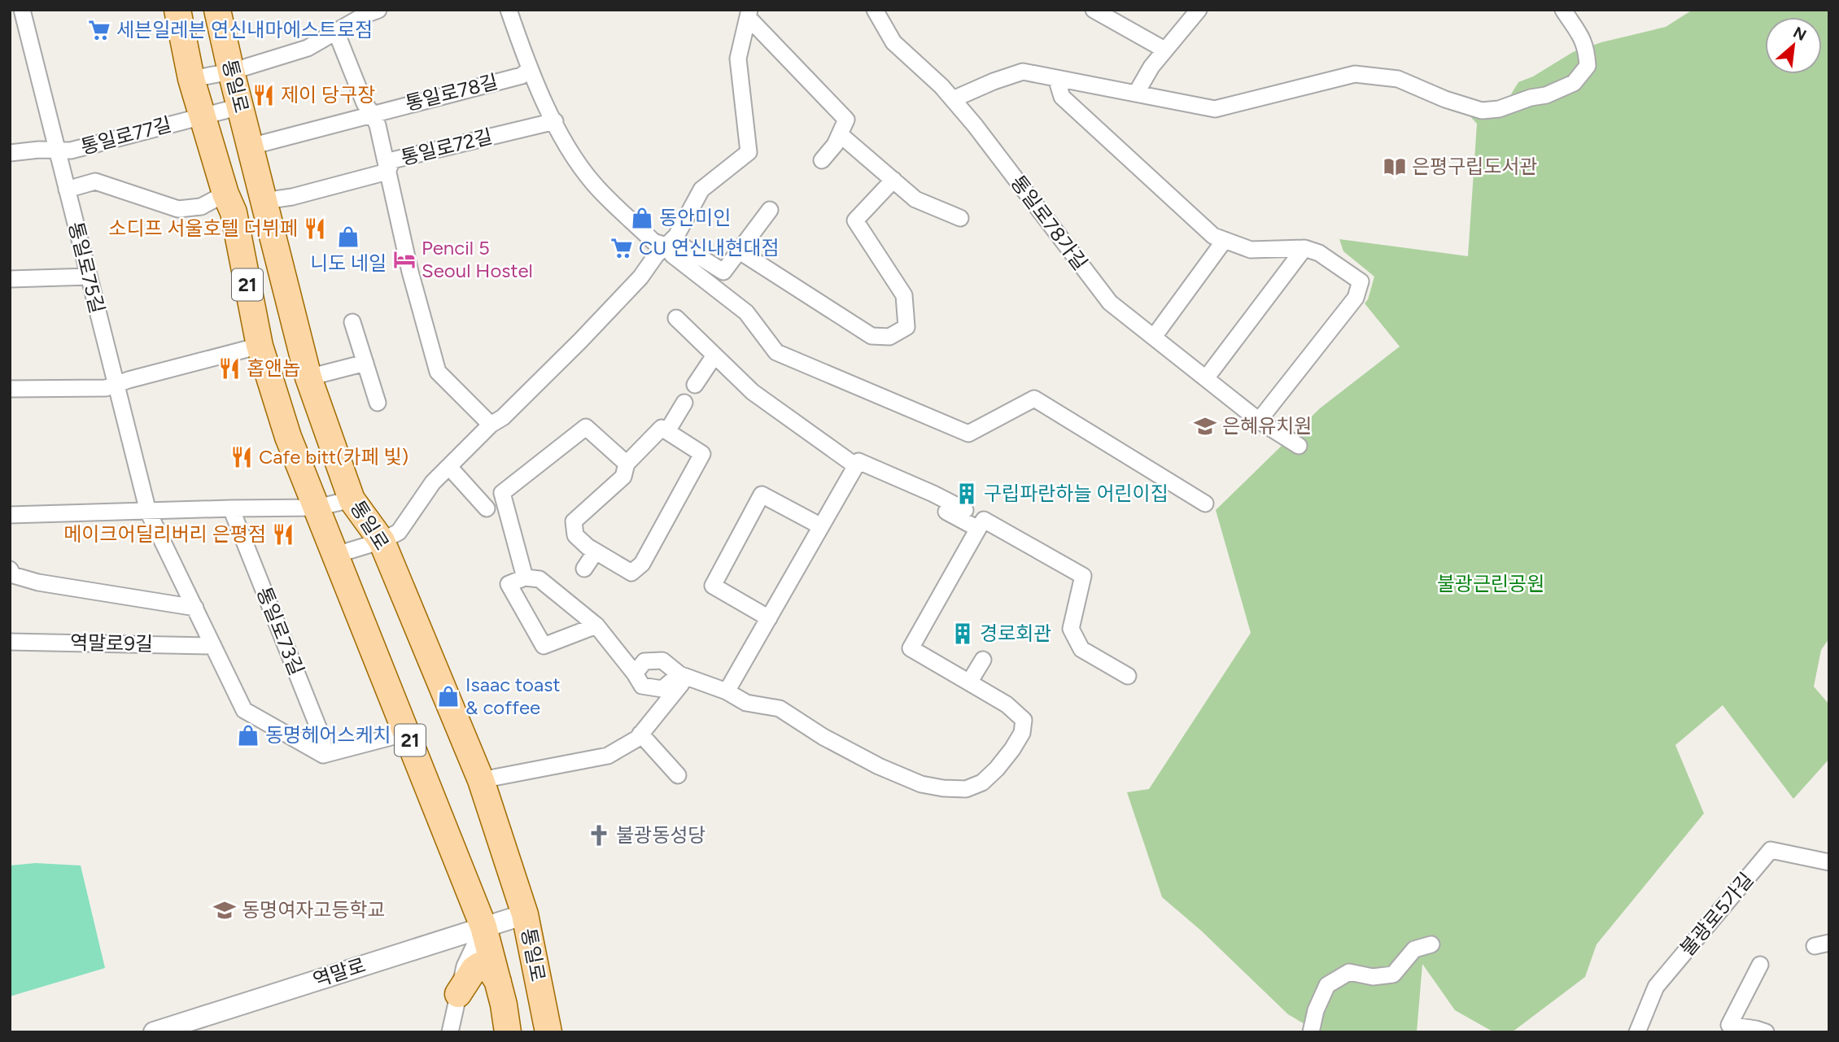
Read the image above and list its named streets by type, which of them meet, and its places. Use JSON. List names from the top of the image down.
{
  "streets": {
    "main road": ["통일로", "21"],
    "street": [
      "통일로78길",
      "통일로77길",
      "통일로72길",
      "통일로78가길",
      "통일로75길",
      "통일로73길",
      "역말로9길",
      "불광로5가길",
      "역말로"
    ]
  },
  "crossings": [
    ["통일로", "통일로78길"],
    ["통일로", "통일로77길"],
    ["통일로", "역말로"],
    ["통일로77길", "통일로75길"]
  ],
  "parks": ["불광근린공원"],
  "places": {
    "supermarket": ["세븐일레븐 연신내마에스트로점", "CU 연신내현대점"],
    "restaurant": [
      "제이 당구장",
      "소디프 서울호텔 더뷔페",
      "홉앤놉",
      "Cafe bitt(카페 빛)",
      "메이크어딜리버리 은평점"
    ],
    "library": ["은평구립도서관"],
    "shop": [
      "동안미인",
      "니도 네일",
      "Isaac toast & coffee",
      "동명헤어스케치"
    ],
    "hotel": ["Pencil 5 Seoul Hostel"],
    "school or university": ["은혜유치원", "동명여자고등학교"],
    "building": ["구립파란하늘 어린이집", "경로회관"],
    "church": ["불광동성당"]
  },
  "north": "top right"
}
